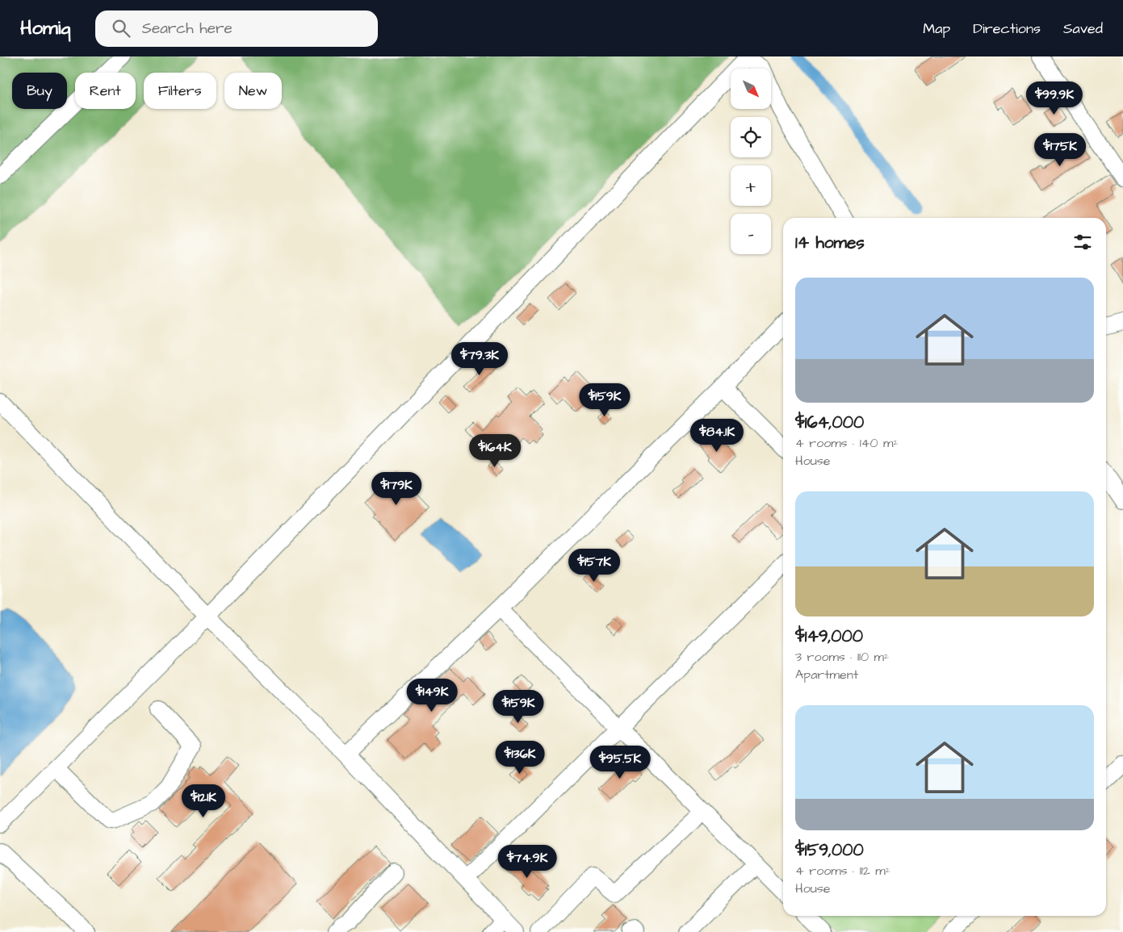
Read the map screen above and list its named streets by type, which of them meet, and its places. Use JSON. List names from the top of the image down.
{
  "north": "bottom right",
  "page": {
    "header": "Homiq",
    "search": "Search here",
    "nav": ["Map", "Directions", "Saved"],
    "map_buttons": ["+", "−"],
    "chip": [
      "Buy",
      "Rent",
      "Filters",
      "New"
    ],
    "price": [
      "$99.9K",
      "$175K",
      "$79.3K",
      "$159K",
      "$84.1K",
      "$164K",
      "$179K",
      "$157K",
      "$149K",
      "$159K",
      "$136K",
      "$95.5K",
      "$121K",
      "$74.9K"
    ],
    "heading": "14 homes",
    "list": [
      {
        "name": "$164,000",
        "note": "4 rooms · 140 m² · House"
      },
      {
        "name": "$149,000",
        "note": "3 rooms · 110 m² · Apartment"
      },
      {
        "name": "$159,000",
        "note": "4 rooms · 112 m² · House"
      }
    ]
  }
}
